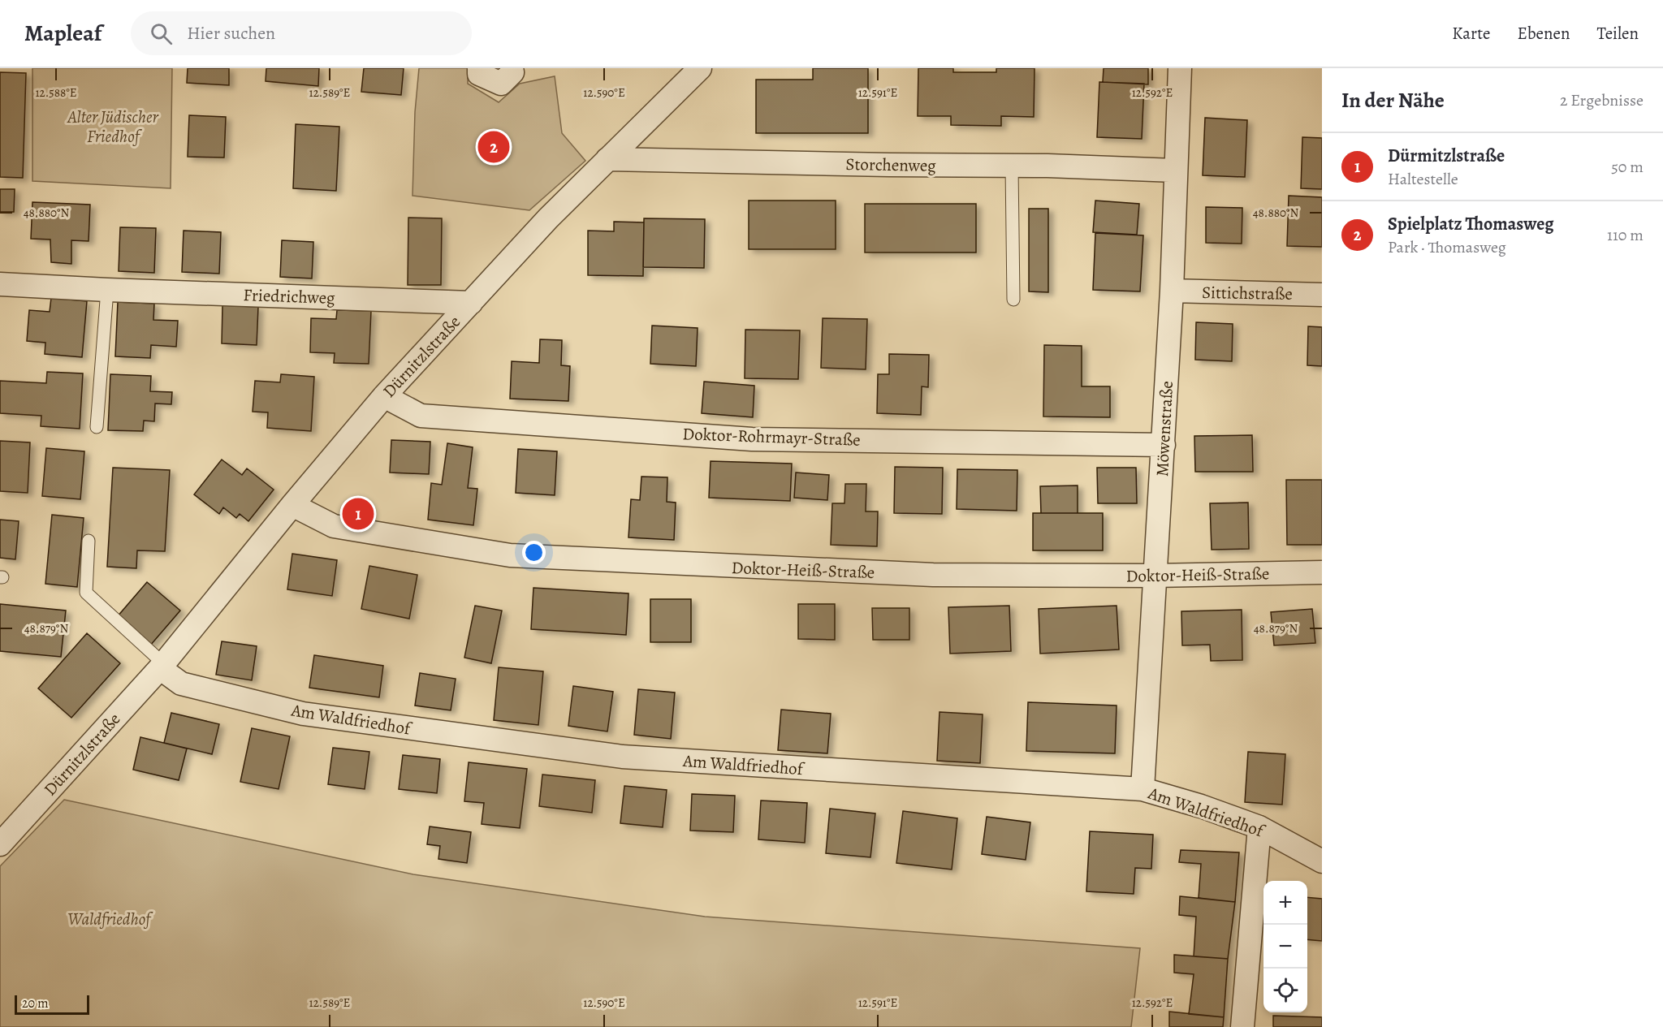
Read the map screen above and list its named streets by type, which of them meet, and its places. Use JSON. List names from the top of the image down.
{
  "streets": {
    "street": [
      "Storchenweg",
      "Sittichstraße",
      "Friedrichweg",
      "Dürnitzlstraße",
      "Möwenstraße",
      "Doktor-Rohrmayr-Straße",
      "Doktor-Heiß-Straße",
      "Am Waldfriedhof"
    ]
  },
  "crossings": [
    ["Storchenweg", "Dürnitzlstraße"],
    ["Storchenweg", "Möwenstraße"],
    ["Sittichstraße", "Möwenstraße"],
    ["Friedrichweg", "Dürnitzlstraße"],
    ["Dürnitzlstraße", "Doktor-Rohrmayr-Straße"],
    ["Dürnitzlstraße", "Doktor-Heiß-Straße"],
    ["Dürnitzlstraße", "Am Waldfriedhof"],
    ["Möwenstraße", "Doktor-Rohrmayr-Straße"],
    ["Möwenstraße", "Doktor-Heiß-Straße"],
    ["Möwenstraße", "Am Waldfriedhof"]
  ],
  "parks": ["Alter Jüdischer Friedhof", "Waldfriedhof"],
  "scale_bar": "20 m",
  "page": {
    "header": "Mapleaf",
    "search": "Hier suchen",
    "nav": ["Karte", "Ebenen", "Teilen"],
    "heading": ["In der Nähe", "2 Ergebnisse"],
    "pins": ["2", "1"],
    "list": [
      {
        "mark": "1",
        "name": "Dürmitzlstraße",
        "note": "Haltestelle",
        "value": "50 m"
      },
      {
        "mark": "2",
        "name": "Spielplatz Thomasweg",
        "note": "Park · Thomasweg",
        "value": "110 m"
      }
    ],
    "map_buttons": ["+", "−"],
    "scale": "20 m"
  },
  "coordinates": [
    "12.588°E",
    "12.589°E",
    "12.590°E",
    "12.591°E",
    "12.592°E",
    "48.880°N",
    "48.879°N"
  ]
}
